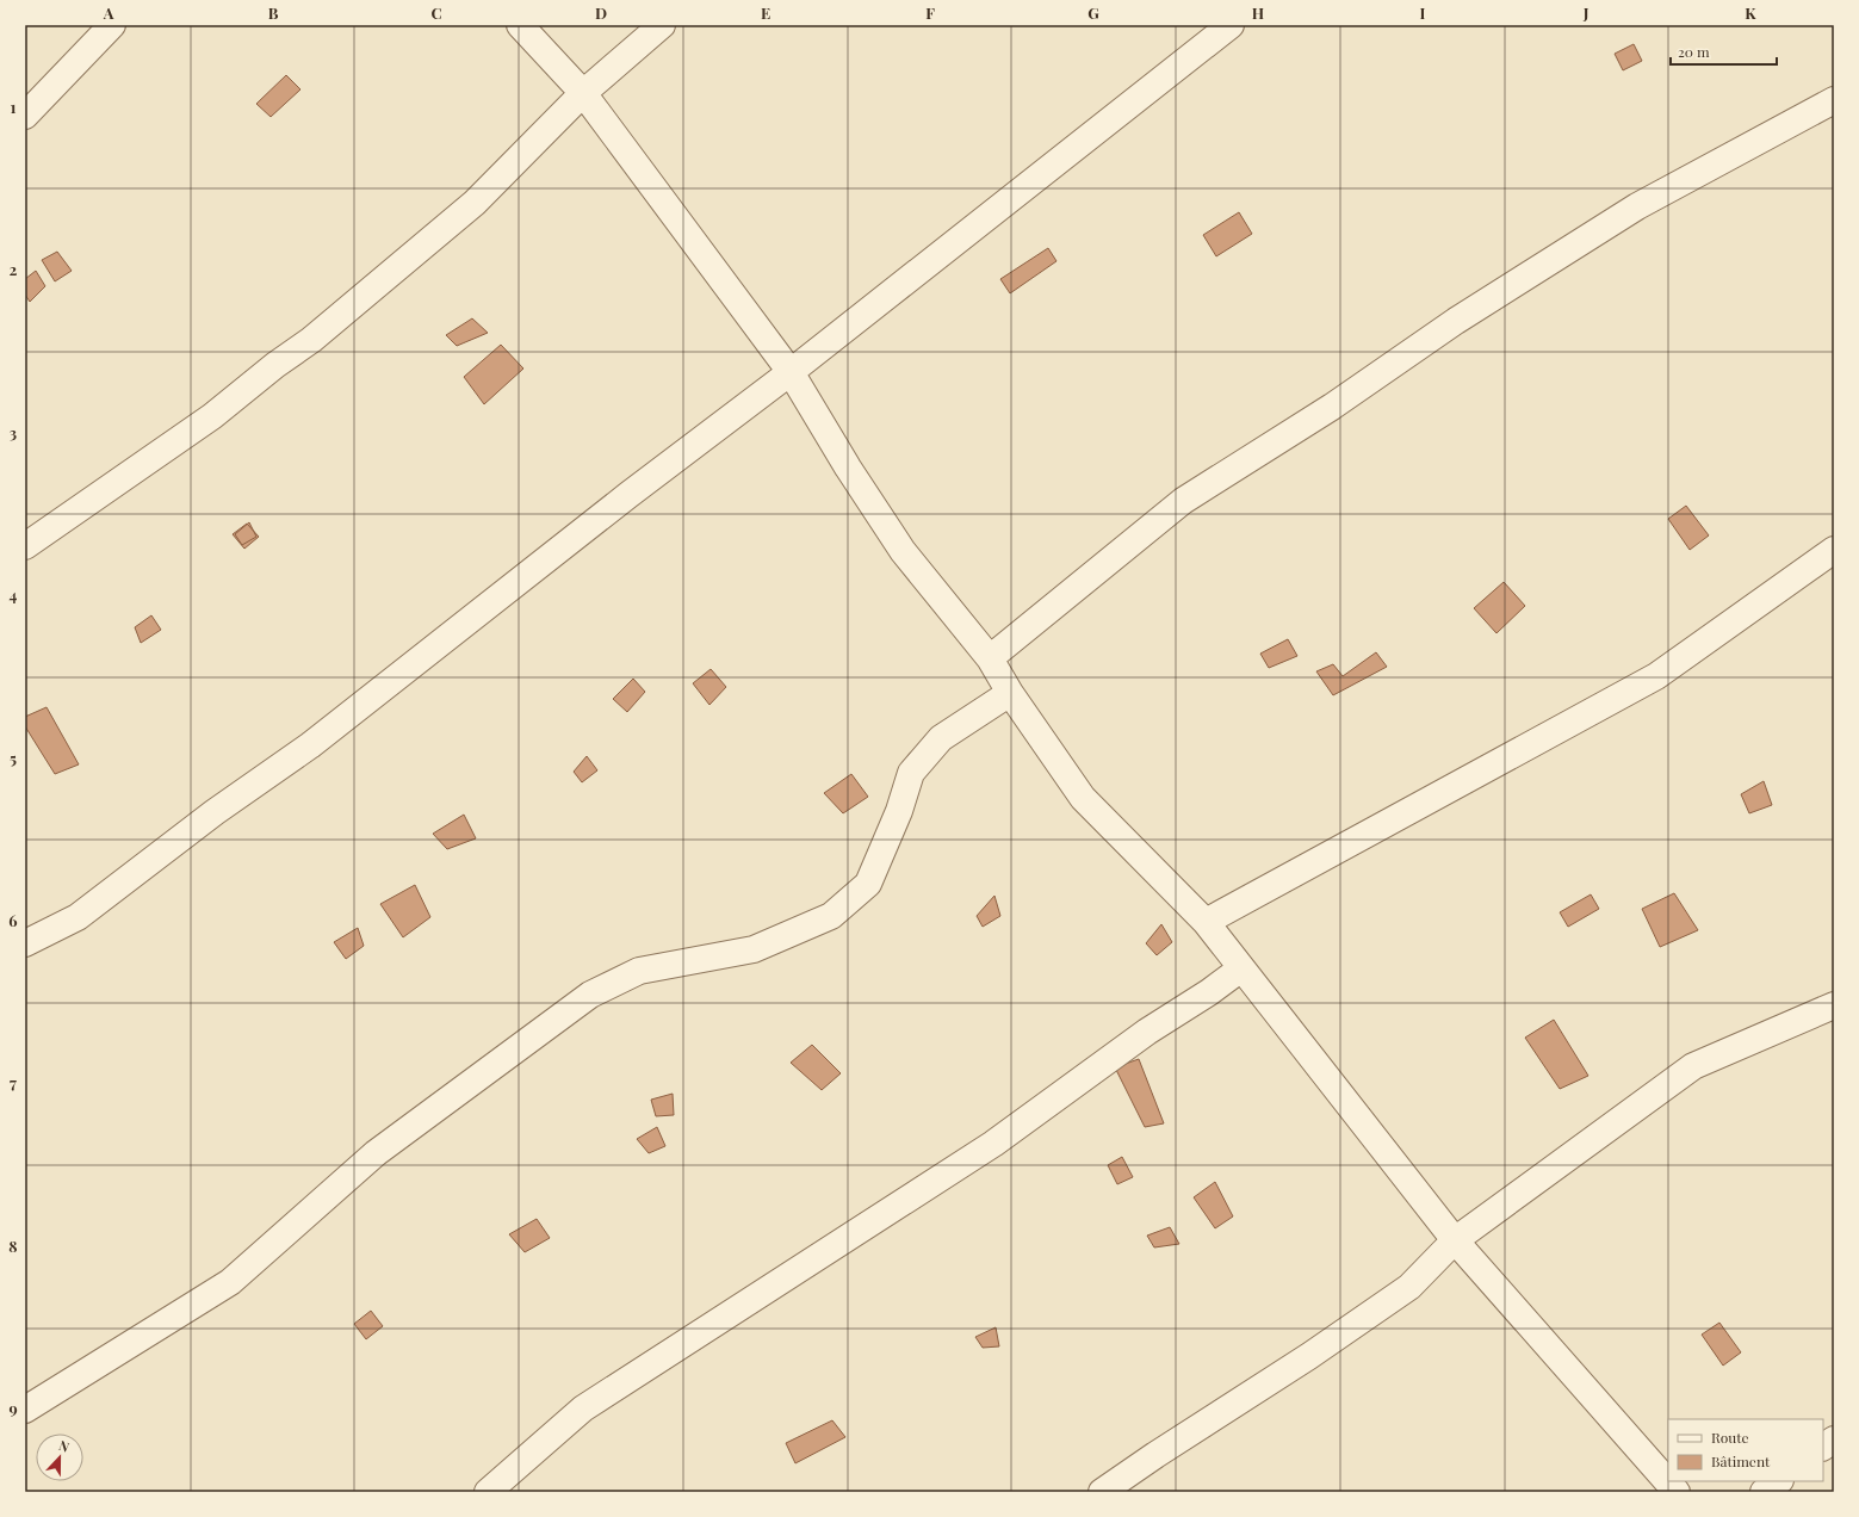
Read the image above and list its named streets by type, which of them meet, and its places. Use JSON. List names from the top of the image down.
{
  "legend": ["Route", "Bâtiment"],
  "scale_bar": "20 m",
  "north": "top",
  "grid": {
    "columns": [
      "A",
      "B",
      "C",
      "D",
      "E",
      "F",
      "G",
      "H",
      "I",
      "J",
      "K"
    ],
    "rows": [
      "1",
      "2",
      "3",
      "4",
      "5",
      "6",
      "7",
      "8",
      "9"
    ]
  }
}
